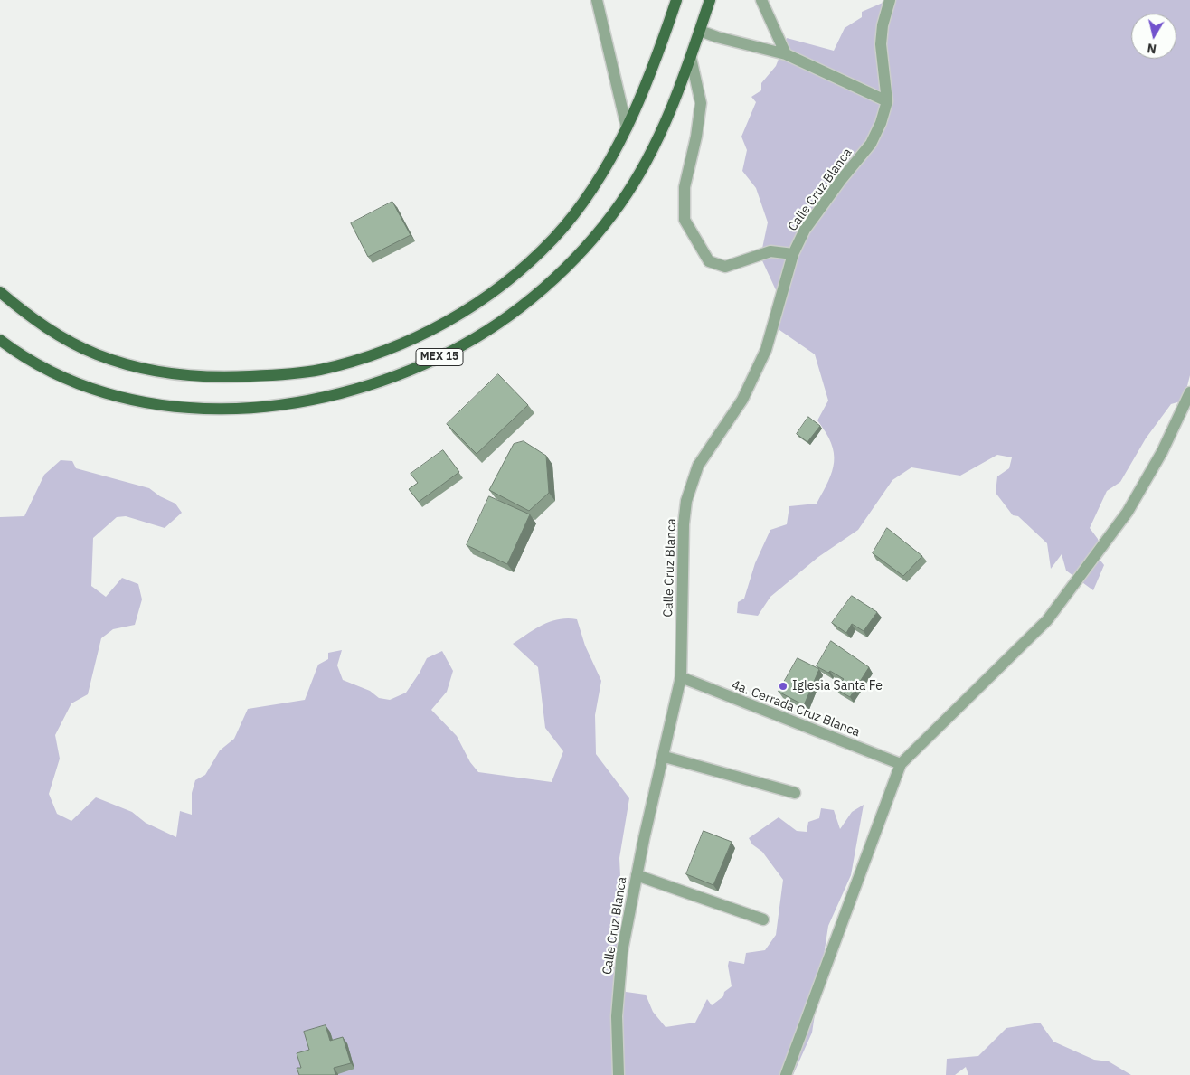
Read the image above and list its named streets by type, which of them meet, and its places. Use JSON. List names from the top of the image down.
{
  "streets": {
    "main road": ["MEX 15"],
    "street": ["Calle Cruz Blanca", "4a. Cerrada Cruz Blanca"]
  },
  "crossings": [
    ["Calle Cruz Blanca", "4a. Cerrada Cruz Blanca"]
  ],
  "places": ["Iglesia Santa Fe"],
  "north": "bottom"
}
